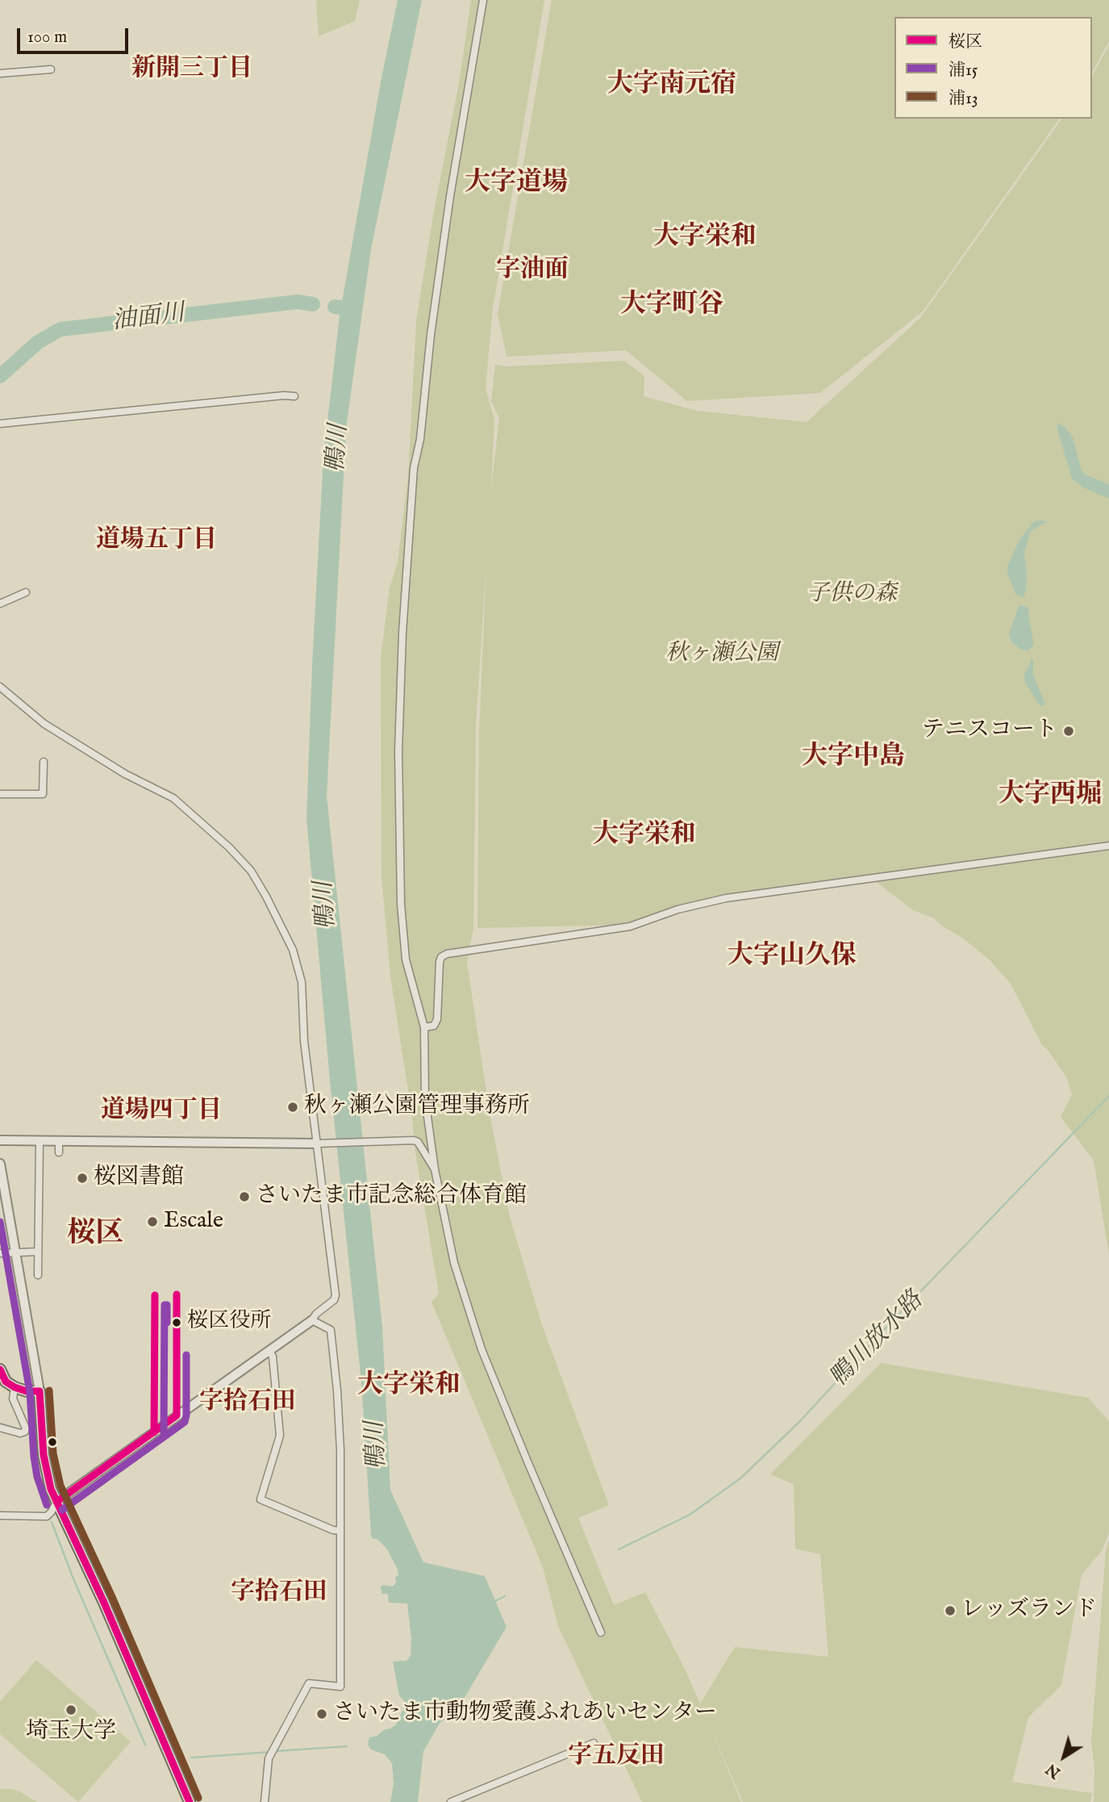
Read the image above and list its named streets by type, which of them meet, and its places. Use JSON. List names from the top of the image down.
{
  "districts": [
    "新開三丁目",
    "大字南元宿",
    "大字道場",
    "大字栄和",
    "字油面",
    "大字町谷",
    "道場五丁目",
    "大字中島",
    "大字西堀",
    "大字栄和",
    "大字山久保",
    "道場四丁目",
    "桜区",
    "大字栄和",
    "字拾石田",
    "字拾石田",
    "字五反田"
  ],
  "water": ["油面川", "鴨川", "鴨川放水路"],
  "parks": ["子供の森", "秋ヶ瀬公園"],
  "places": [
    "テニスコート",
    "秋ヶ瀬公園管理事務所",
    "桜図書館",
    "さいたま市記念総合体育館",
    "Escale",
    "桜区役所",
    "レッズランド",
    "埼玉大学",
    "さいたま市動物愛護ふれあいセンター"
  ],
  "lines": ["transit line 浦15", "transit line 桜区", "transit line 浦13"],
  "legend": ["桜区", "浦15", "浦13"],
  "scale_bar": "100 m",
  "north": "bottom left"
}
